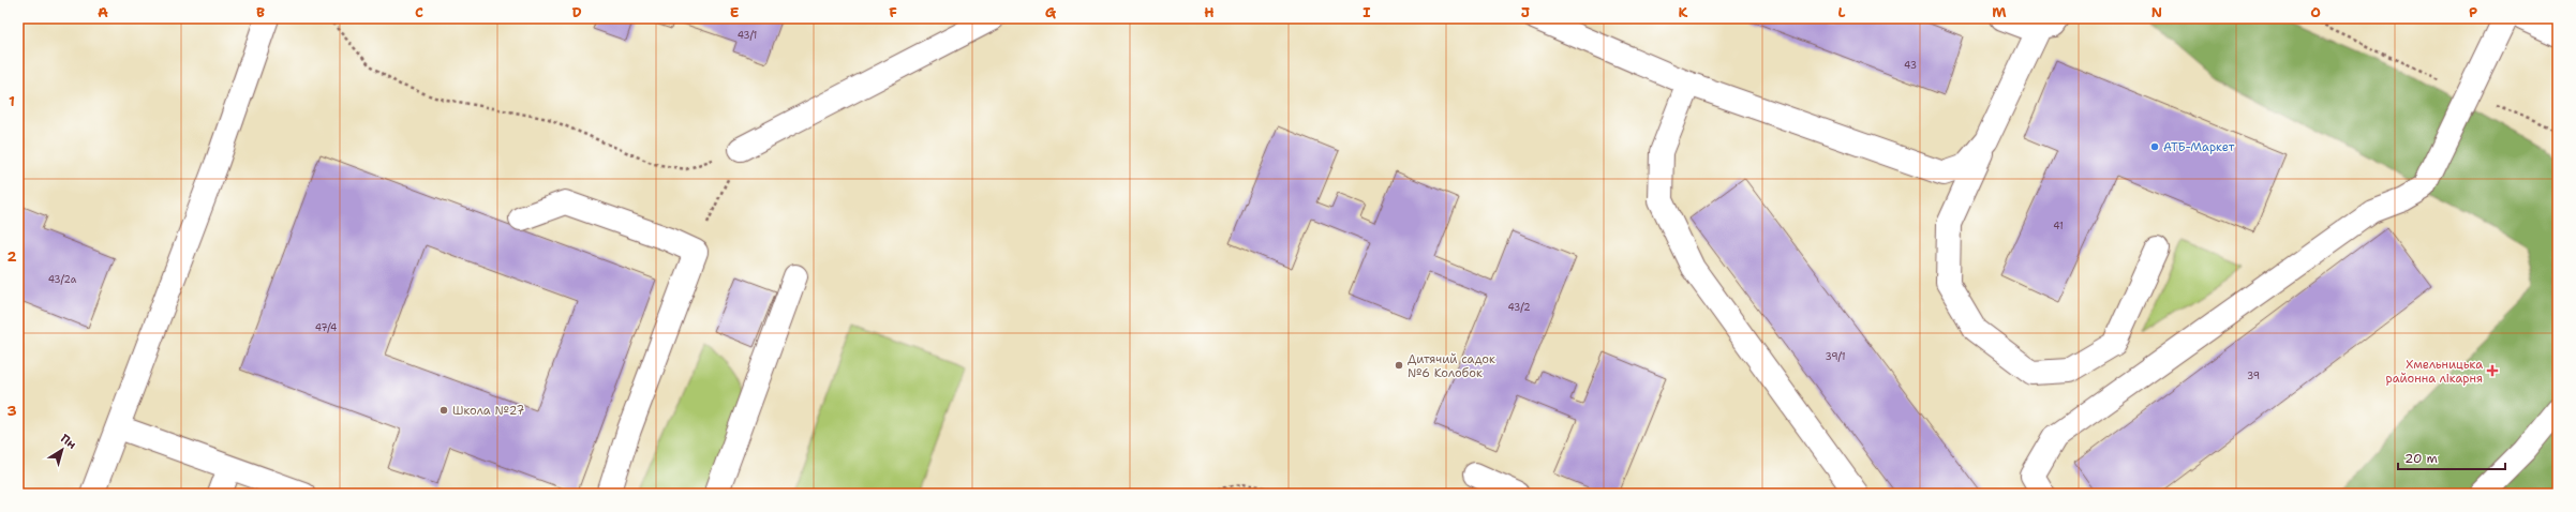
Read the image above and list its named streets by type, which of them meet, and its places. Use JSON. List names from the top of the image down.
{
  "places": {
    "other": ["АТБ-Маркет", "Дитячий садок №6 Колобок", "Школа №27"],
    "health": ["Хмельницька районна лікарня"]
  },
  "house_numbers": [
    "43/1",
    "43",
    "41",
    "43/2а",
    "43/2",
    "47/4",
    "39/1",
    "39"
  ],
  "scale_bar": "20 m",
  "north": "top right",
  "grid": {
    "columns": [
      "A",
      "B",
      "C",
      "D",
      "E",
      "F",
      "G",
      "H",
      "I",
      "J",
      "K",
      "L",
      "M",
      "N",
      "O",
      "P"
    ],
    "rows": ["1", "2", "3"]
  }
}
